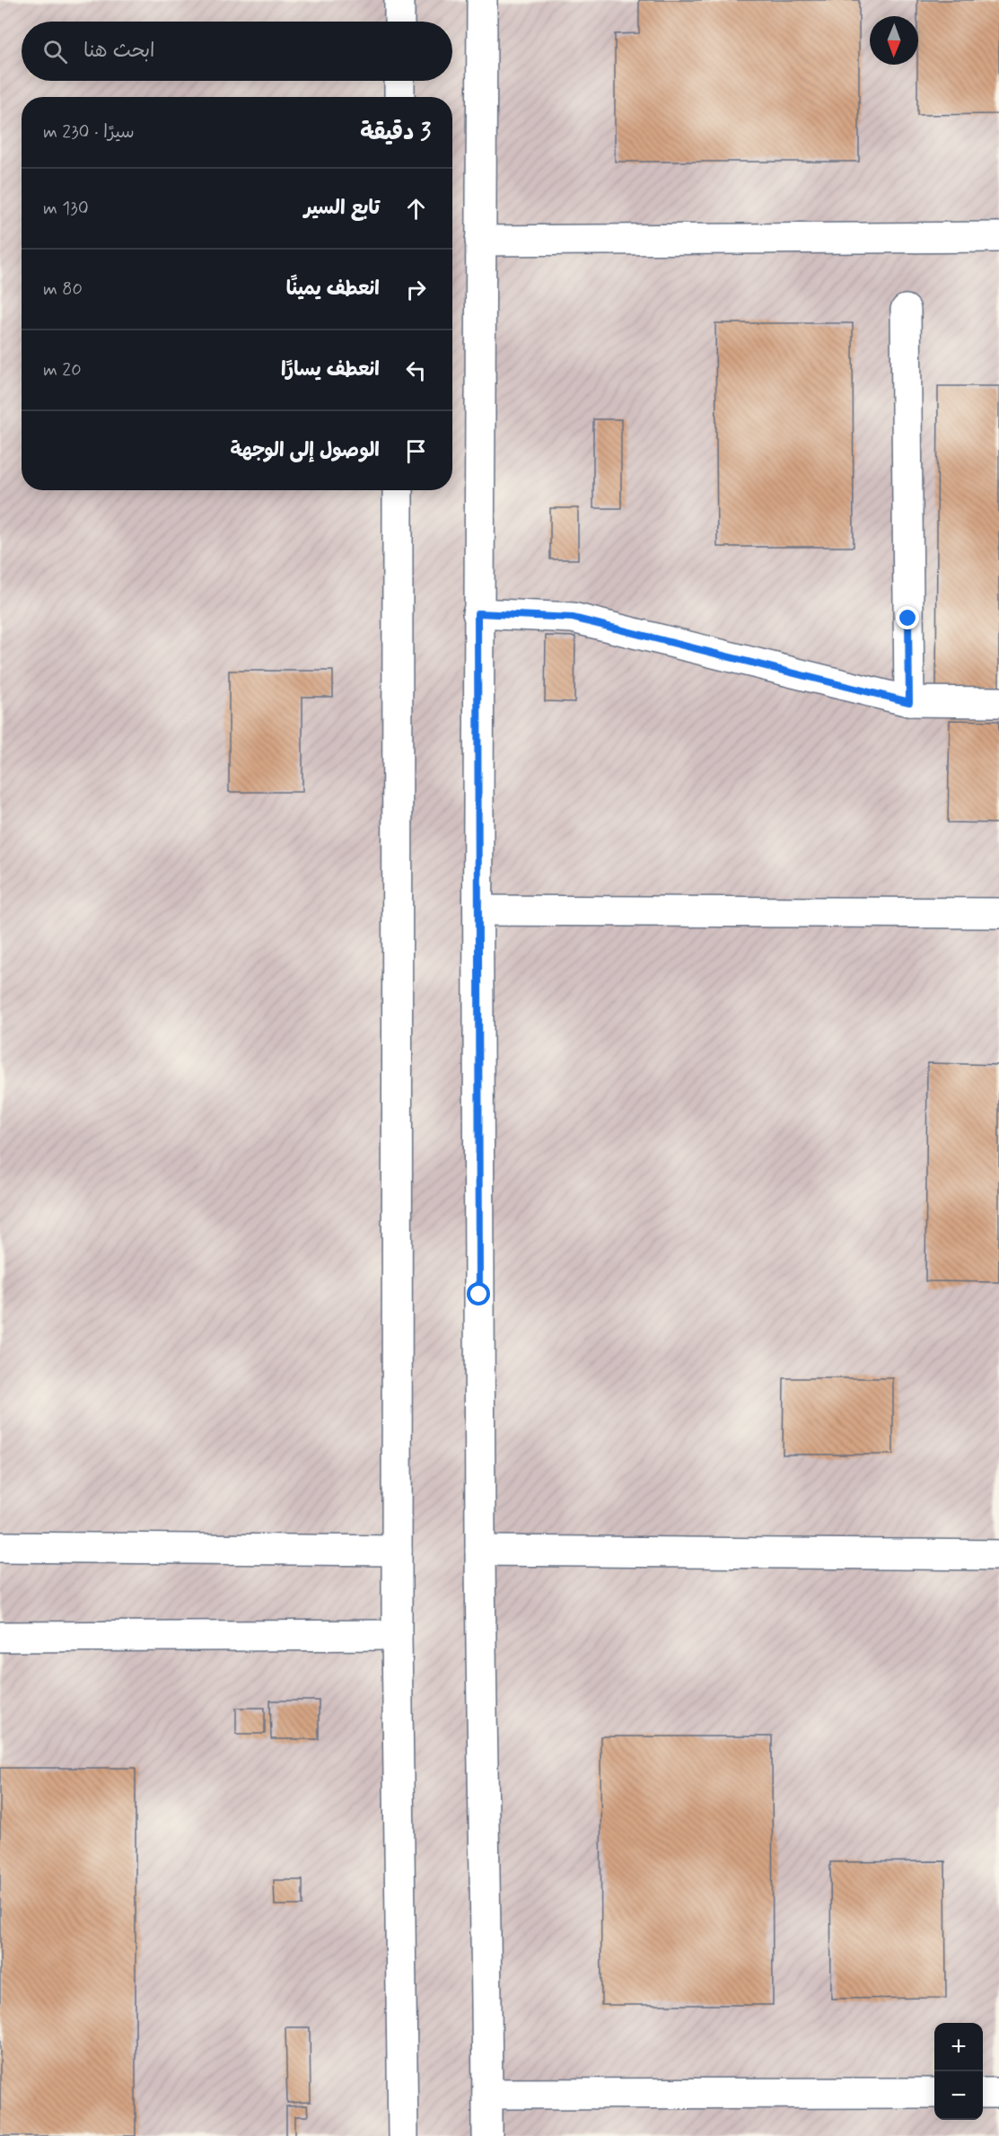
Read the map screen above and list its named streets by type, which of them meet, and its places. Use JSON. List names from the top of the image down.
{
  "north": "bottom",
  "page": {
    "search": "ابحث هنا",
    "heading": ["3 دقيقة", "سيرًا · 230 m"],
    "list": [
      ["تابع السير", "130 m"],
      ["انعطف يمينًا", "80 m"],
      ["انعطف يسارًا", "20 m"],
      "الوصول إلى الوجهة"
    ],
    "map_buttons": ["+", "−"]
  }
}
